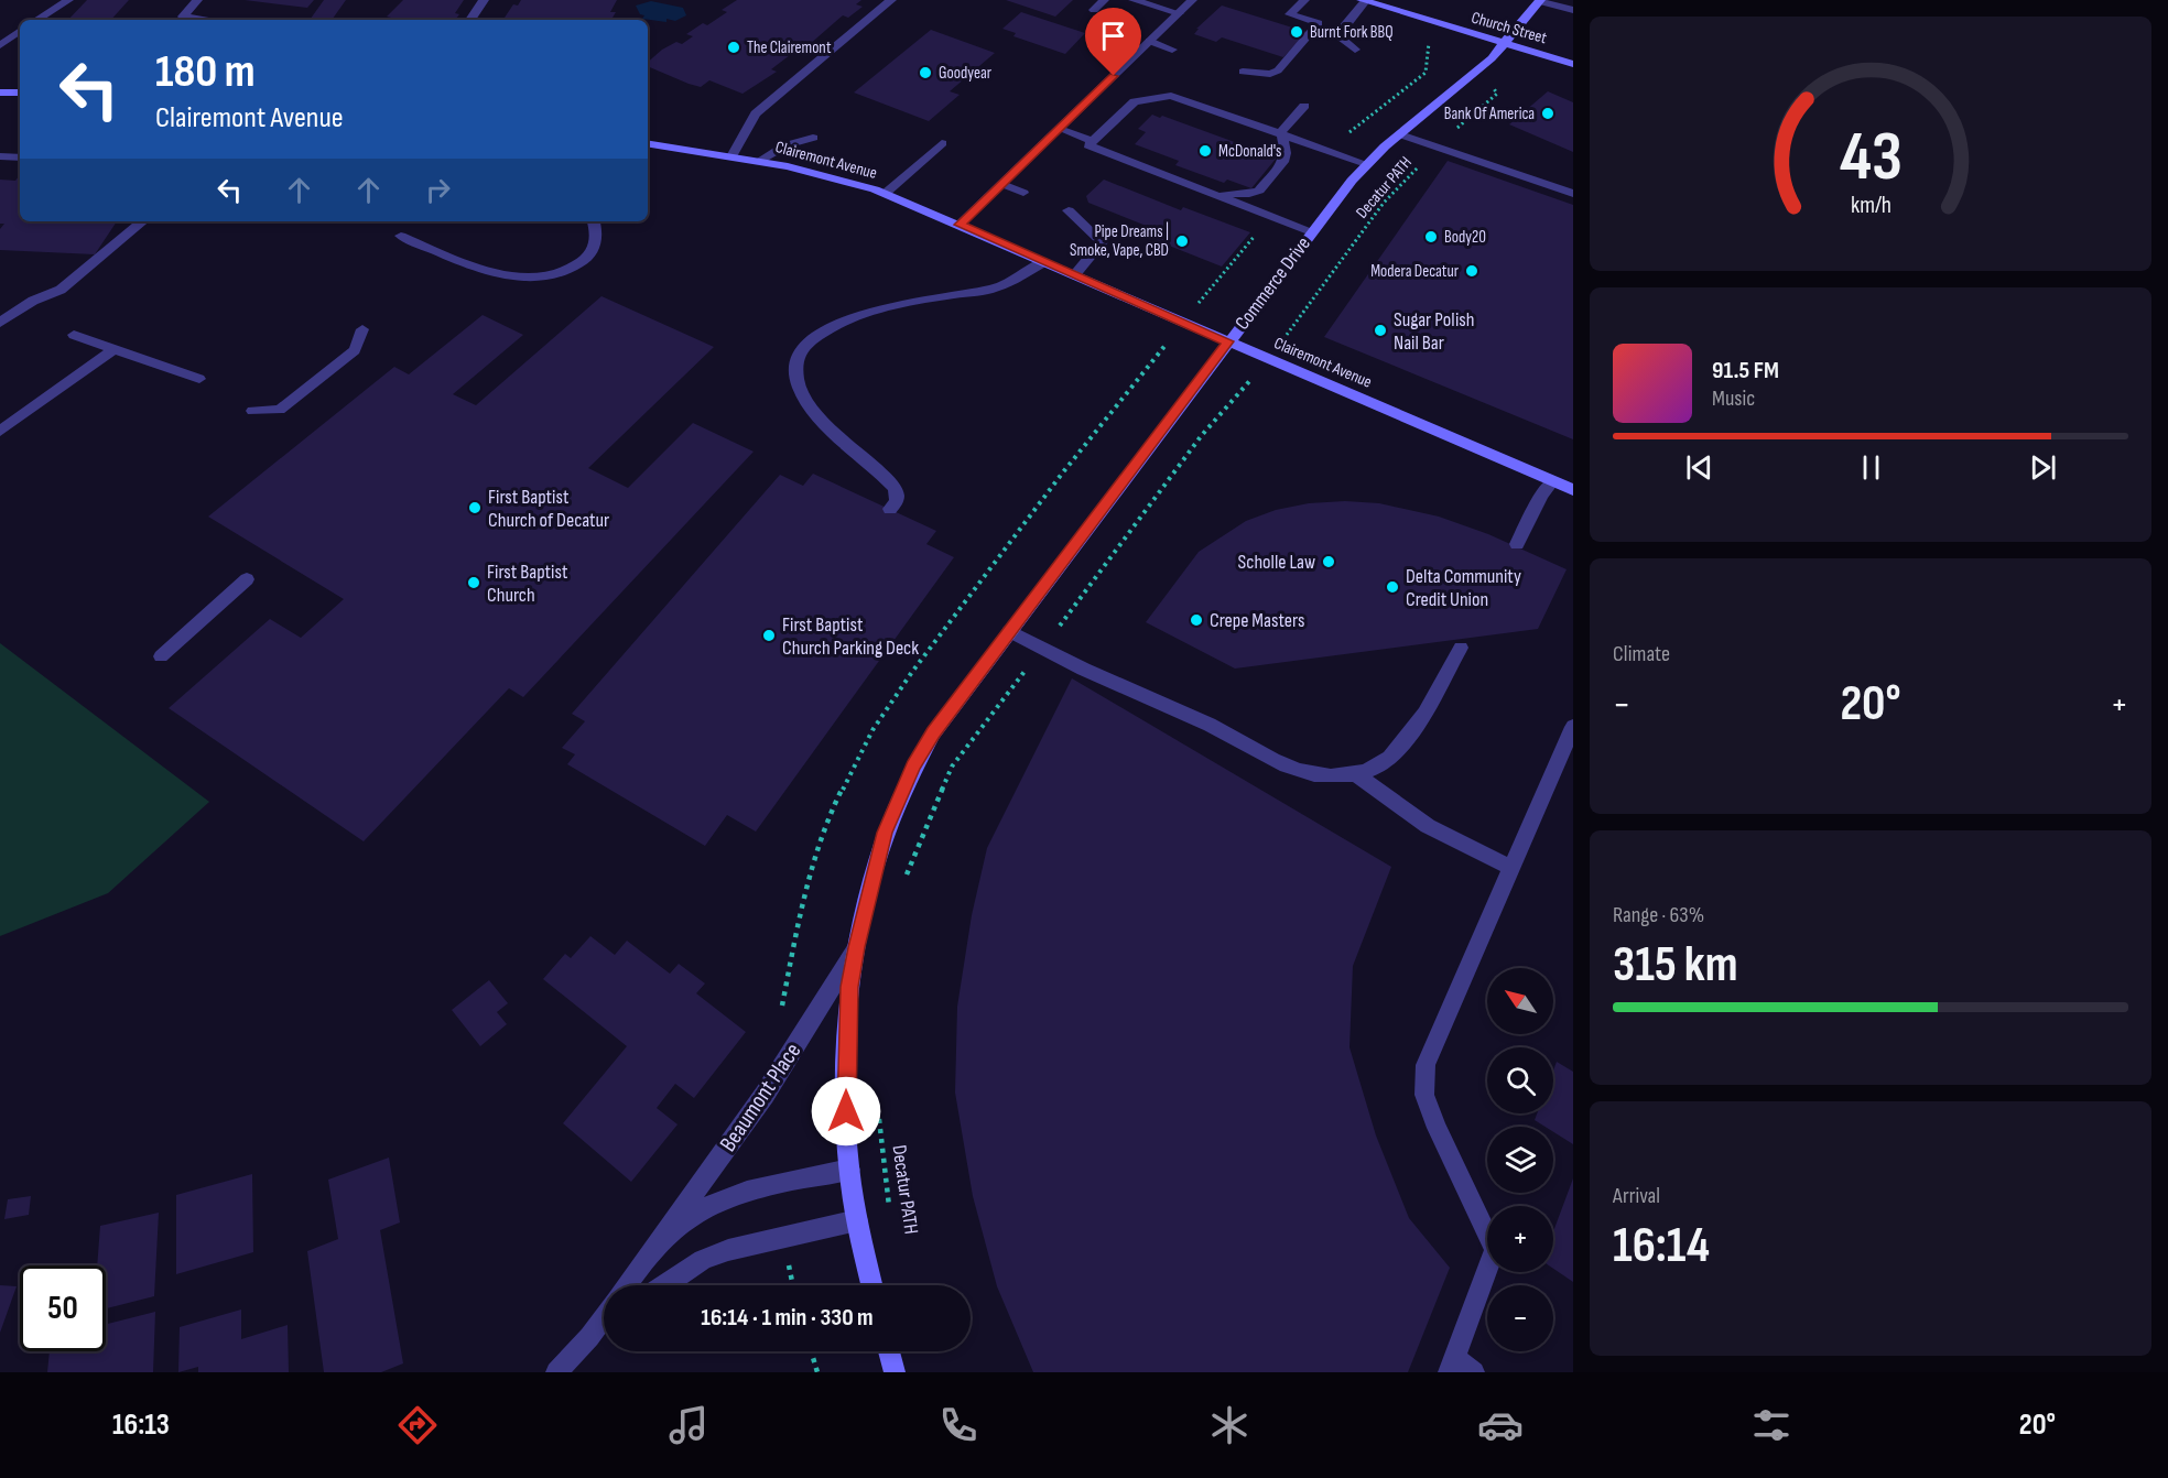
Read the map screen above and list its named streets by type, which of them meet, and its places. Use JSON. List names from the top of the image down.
{
  "streets": {
    "main road": ["Church Street", "Clairemont Avenue", "Commerce Drive"],
    "street": ["Beaumont Place"],
    "path": ["Decatur PATH"]
  },
  "crossings": [
    ["Church Street", "Commerce Drive"],
    ["Clairemont Avenue", "Commerce Drive"],
    ["Decatur PATH", "Commerce Drive"],
    ["Commerce Drive", "Beaumont Place"]
  ],
  "places": [
    "Burnt Fork BBQ",
    "The Clairemont",
    "Goodyear",
    "Bank Of America",
    "McDonald's",
    "Body20",
    "Pipe Dreams | Smoke, Vape, CBD",
    "Modera Decatur",
    "Sugar Polish Nail Bar",
    "First Baptist Church of Decatur",
    "Scholle Law",
    "First Baptist Church",
    "Delta Community Credit Union",
    "Crepe Masters",
    "First Baptist Church Parking Deck"
  ],
  "north": "top left",
  "page": {
    "turn": ["180 m", "Clairemont Avenue"],
    "song": ["91.5 FM", "Music"],
    "tile": [
      "Climate",
      ["Range · 63%", "315 km"],
      ["Arrival", "16:14"]
    ],
    "heat": ["−", "20°", "+"],
    "map_buttons": ["+", "−"],
    "limit": "50",
    "trip": "16:14 · 1 min · 330 m",
    "tabs": ["16:13", "20°"],
    "gauge": ["43", "km/h"]
  }
}
